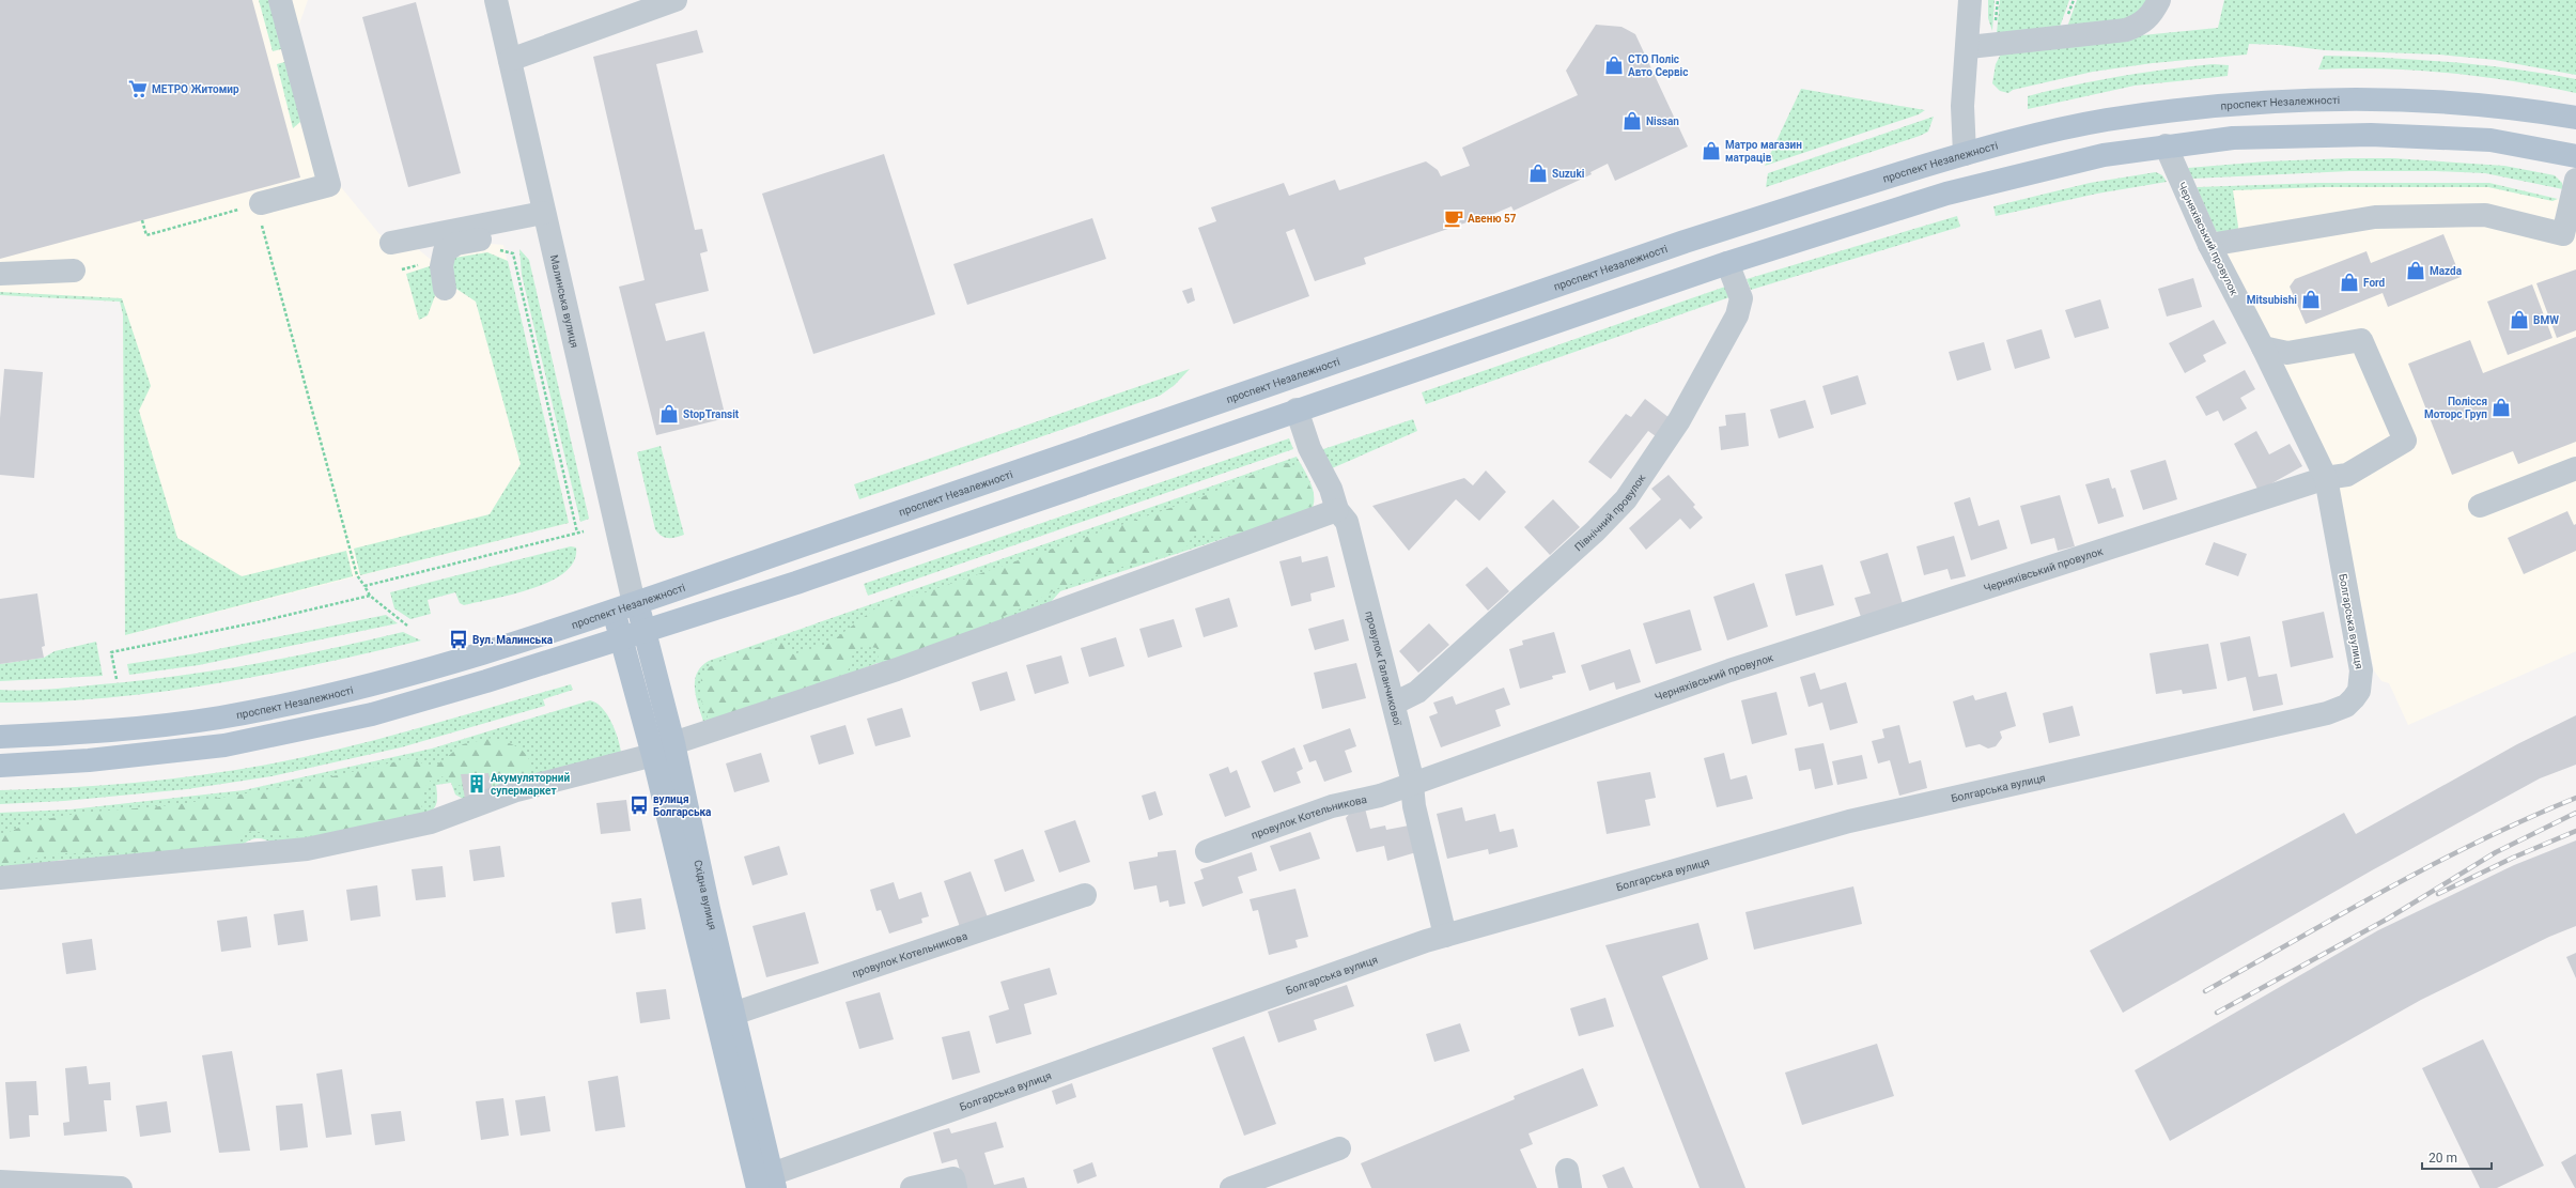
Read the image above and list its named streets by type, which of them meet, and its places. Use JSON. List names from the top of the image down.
{
  "streets": {
    "main road": ["проспект Незалежності", "Східна вулиця"],
    "street": [
      "Черняхівський провулок",
      "Малинська вулиця",
      "Північний провулок",
      "Болгарська вулиця",
      "провулок Галанчикової",
      "провулок Котельникова"
    ]
  },
  "crossings": [
    ["проспект Незалежності", "Малинська вулиця"],
    ["проспект Незалежності", "Східна вулиця"],
    ["Черняхівський провулок", "Болгарська вулиця"],
    ["Черняхівський провулок", "провулок Галанчикової"],
    ["Черняхівський провулок", "провулок Котельникова"],
    ["Малинська вулиця", "Східна вулиця"],
    ["Північний провулок", "провулок Галанчикової"],
    ["Болгарська вулиця", "провулок Галанчикової"],
    ["Болгарська вулиця", "Східна вулиця"],
    ["провулок Галанчикової", "провулок Котельникова"],
    ["провулок Котельникова", "Східна вулиця"]
  ],
  "places": {
    "shop": [
      "СТО Поліс Авто Сервіс",
      "Nissan",
      "Матро магазин матраців",
      "Suzuki",
      "Mazda",
      "Ford",
      "Mitsubishi",
      "BMW",
      "Полісся Моторс Груп",
      "StopTransit"
    ],
    "supermarket": ["МЕТРО Житомир"],
    "cafe": ["Авеню 57"],
    "bus stop": ["Вул. Малинська", "вулиця Болгарська"],
    "building": ["Акумуляторний супермаркет"]
  },
  "scale_bar": "20 m"
}
